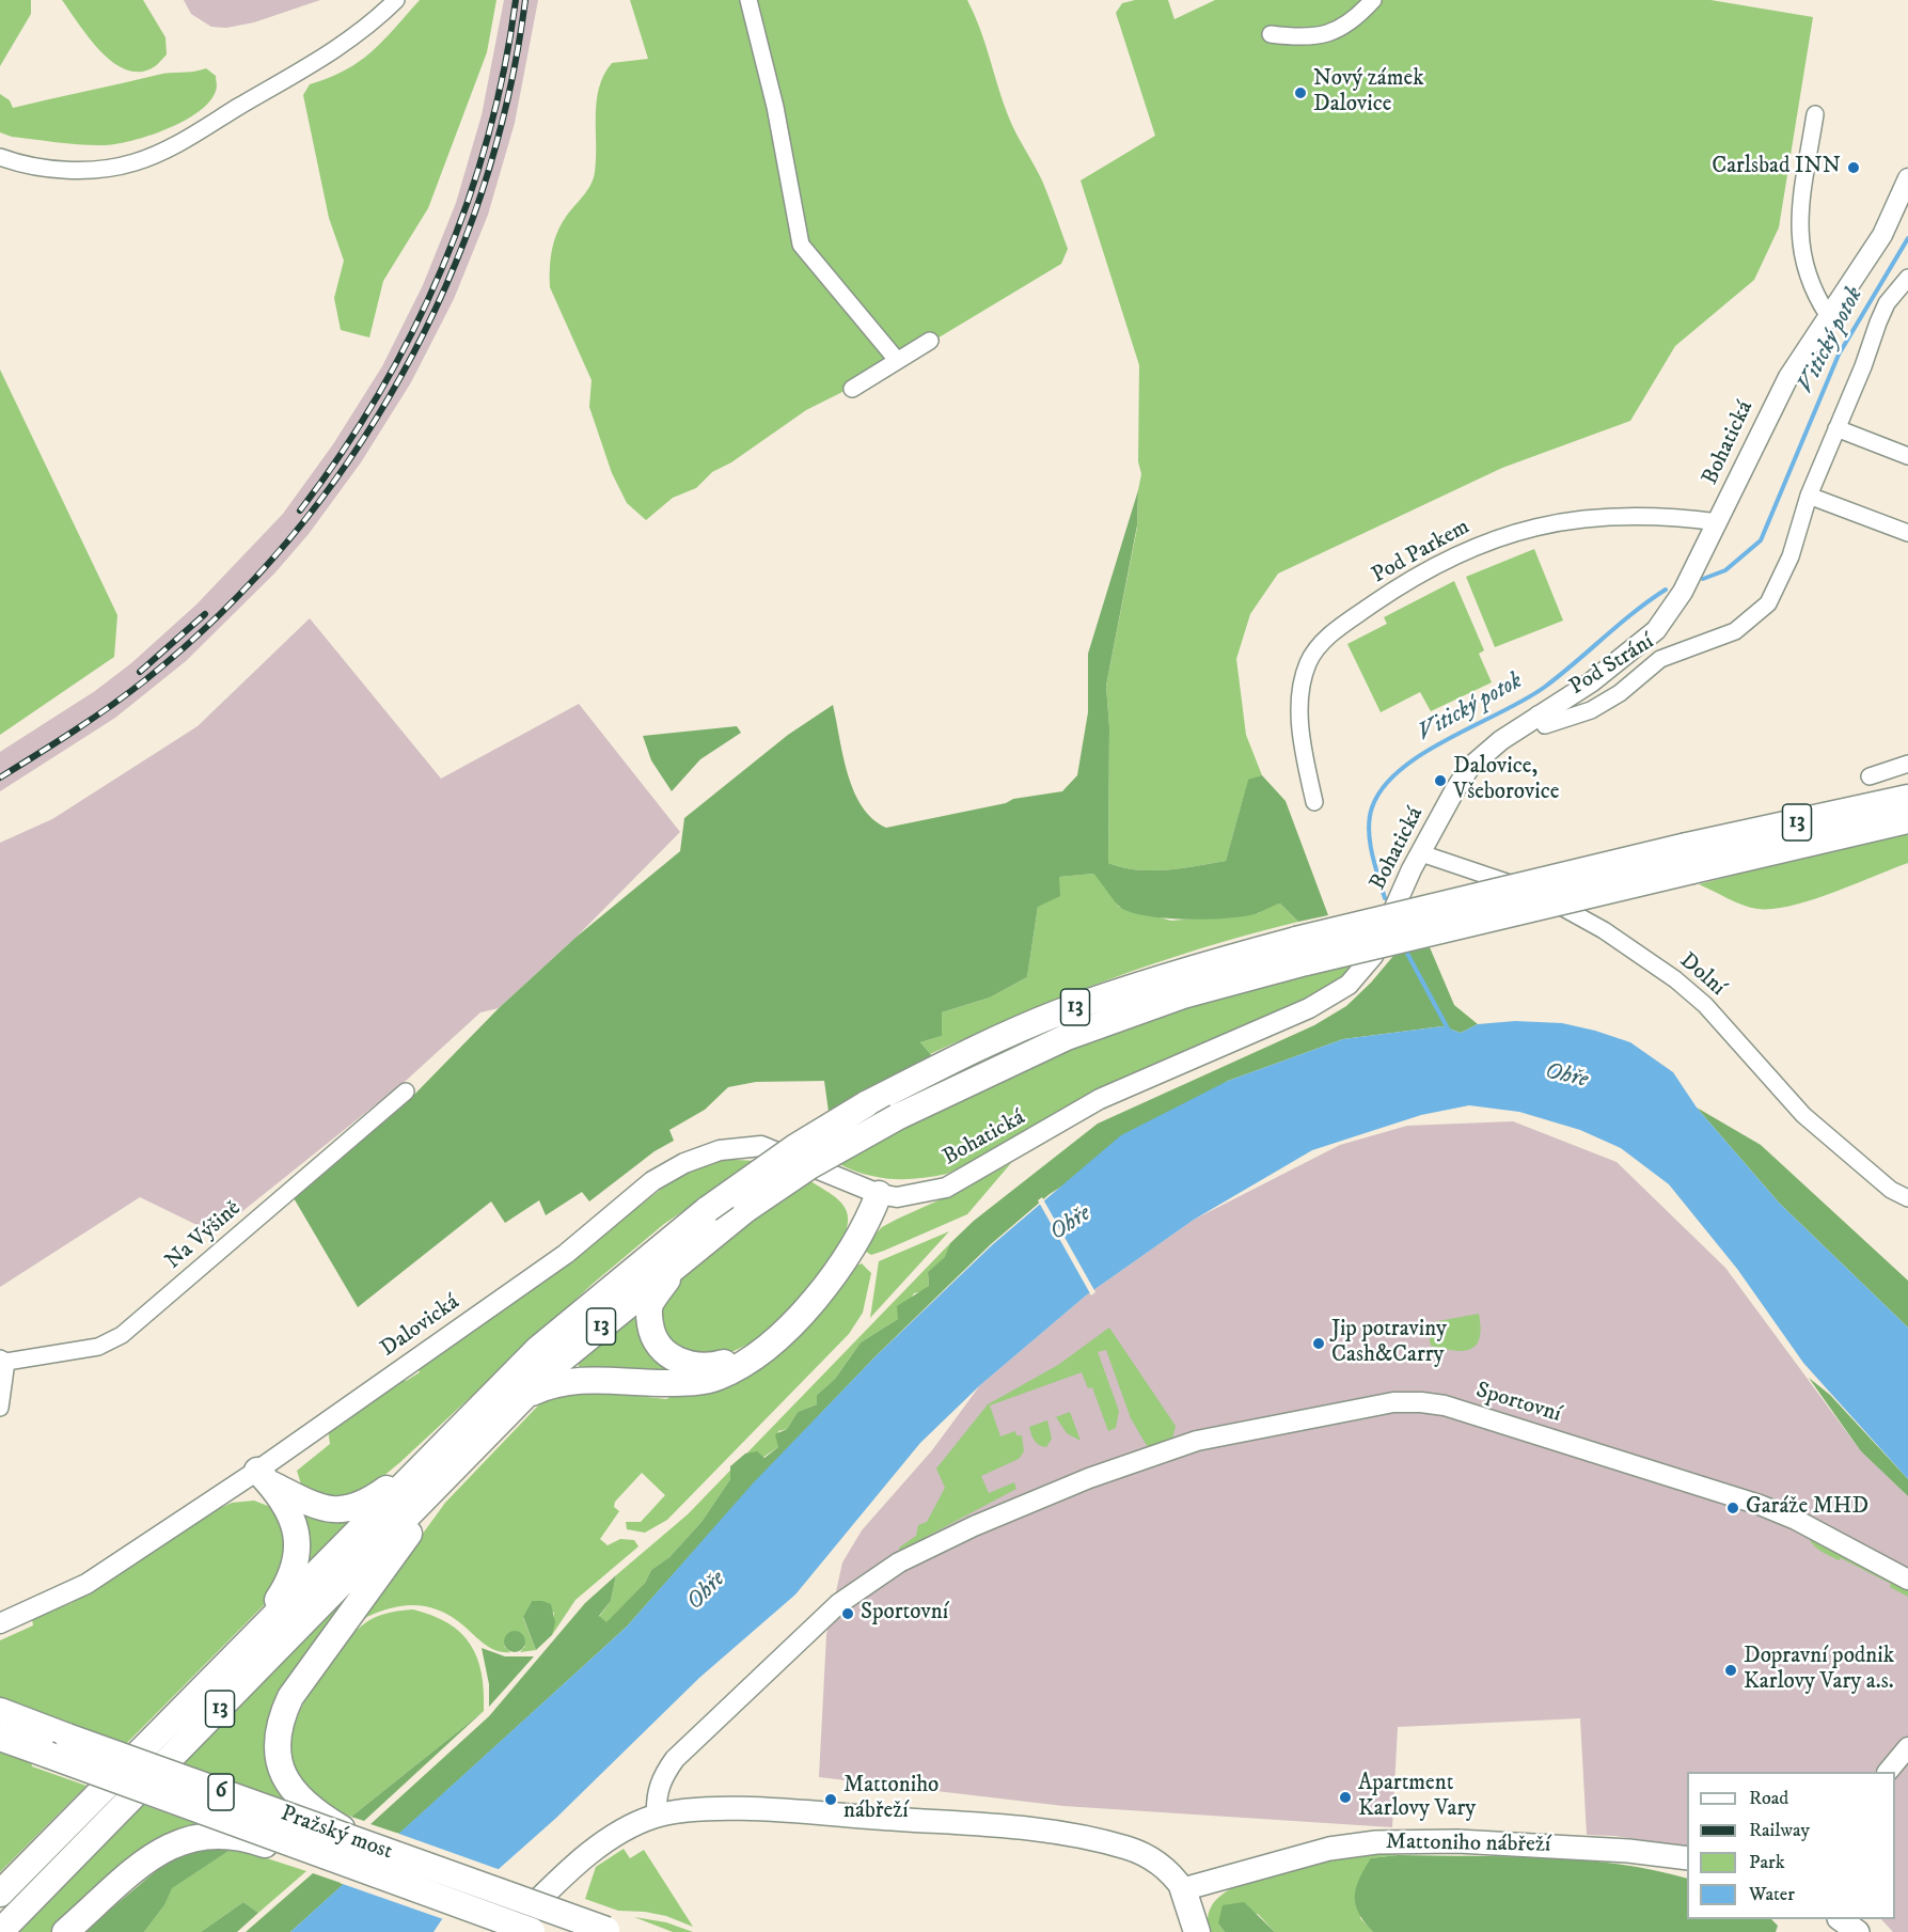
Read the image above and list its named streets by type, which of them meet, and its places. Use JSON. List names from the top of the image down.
{
  "streets": {
    "highway": ["13", "6", "Pražský most"],
    "main road": ["Mattoniho nábřeží"],
    "street": [
      "Bohatická",
      "Pod Parkem",
      "Pod Strání",
      "Dolní",
      "Na Výšině",
      "Dalovická",
      "Sportovní"
    ]
  },
  "crossings": [
    ["Bohatická", "Pod Parkem"],
    ["Bohatická", "Pod Strání"],
    ["Bohatická", "Dolní"],
    ["Bohatická", "Dalovická"],
    ["6", "Pražský most"]
  ],
  "water": ["Vitický potok", "Ohře"],
  "places": [
    "Nový zámek Dalovice",
    "Carlsbad INN",
    "Dalovice, Všeborovice",
    "Jip potraviny Cash&Carry",
    "Garáže MHD",
    "Sportovní",
    "Dopravní podnik Karlovy Vary a.s.",
    "Apartment Karlovy Vary",
    "Mattoniho nábřeží"
  ],
  "legend": [
    "Road",
    "Railway",
    "Park",
    "Water"
  ]
}
